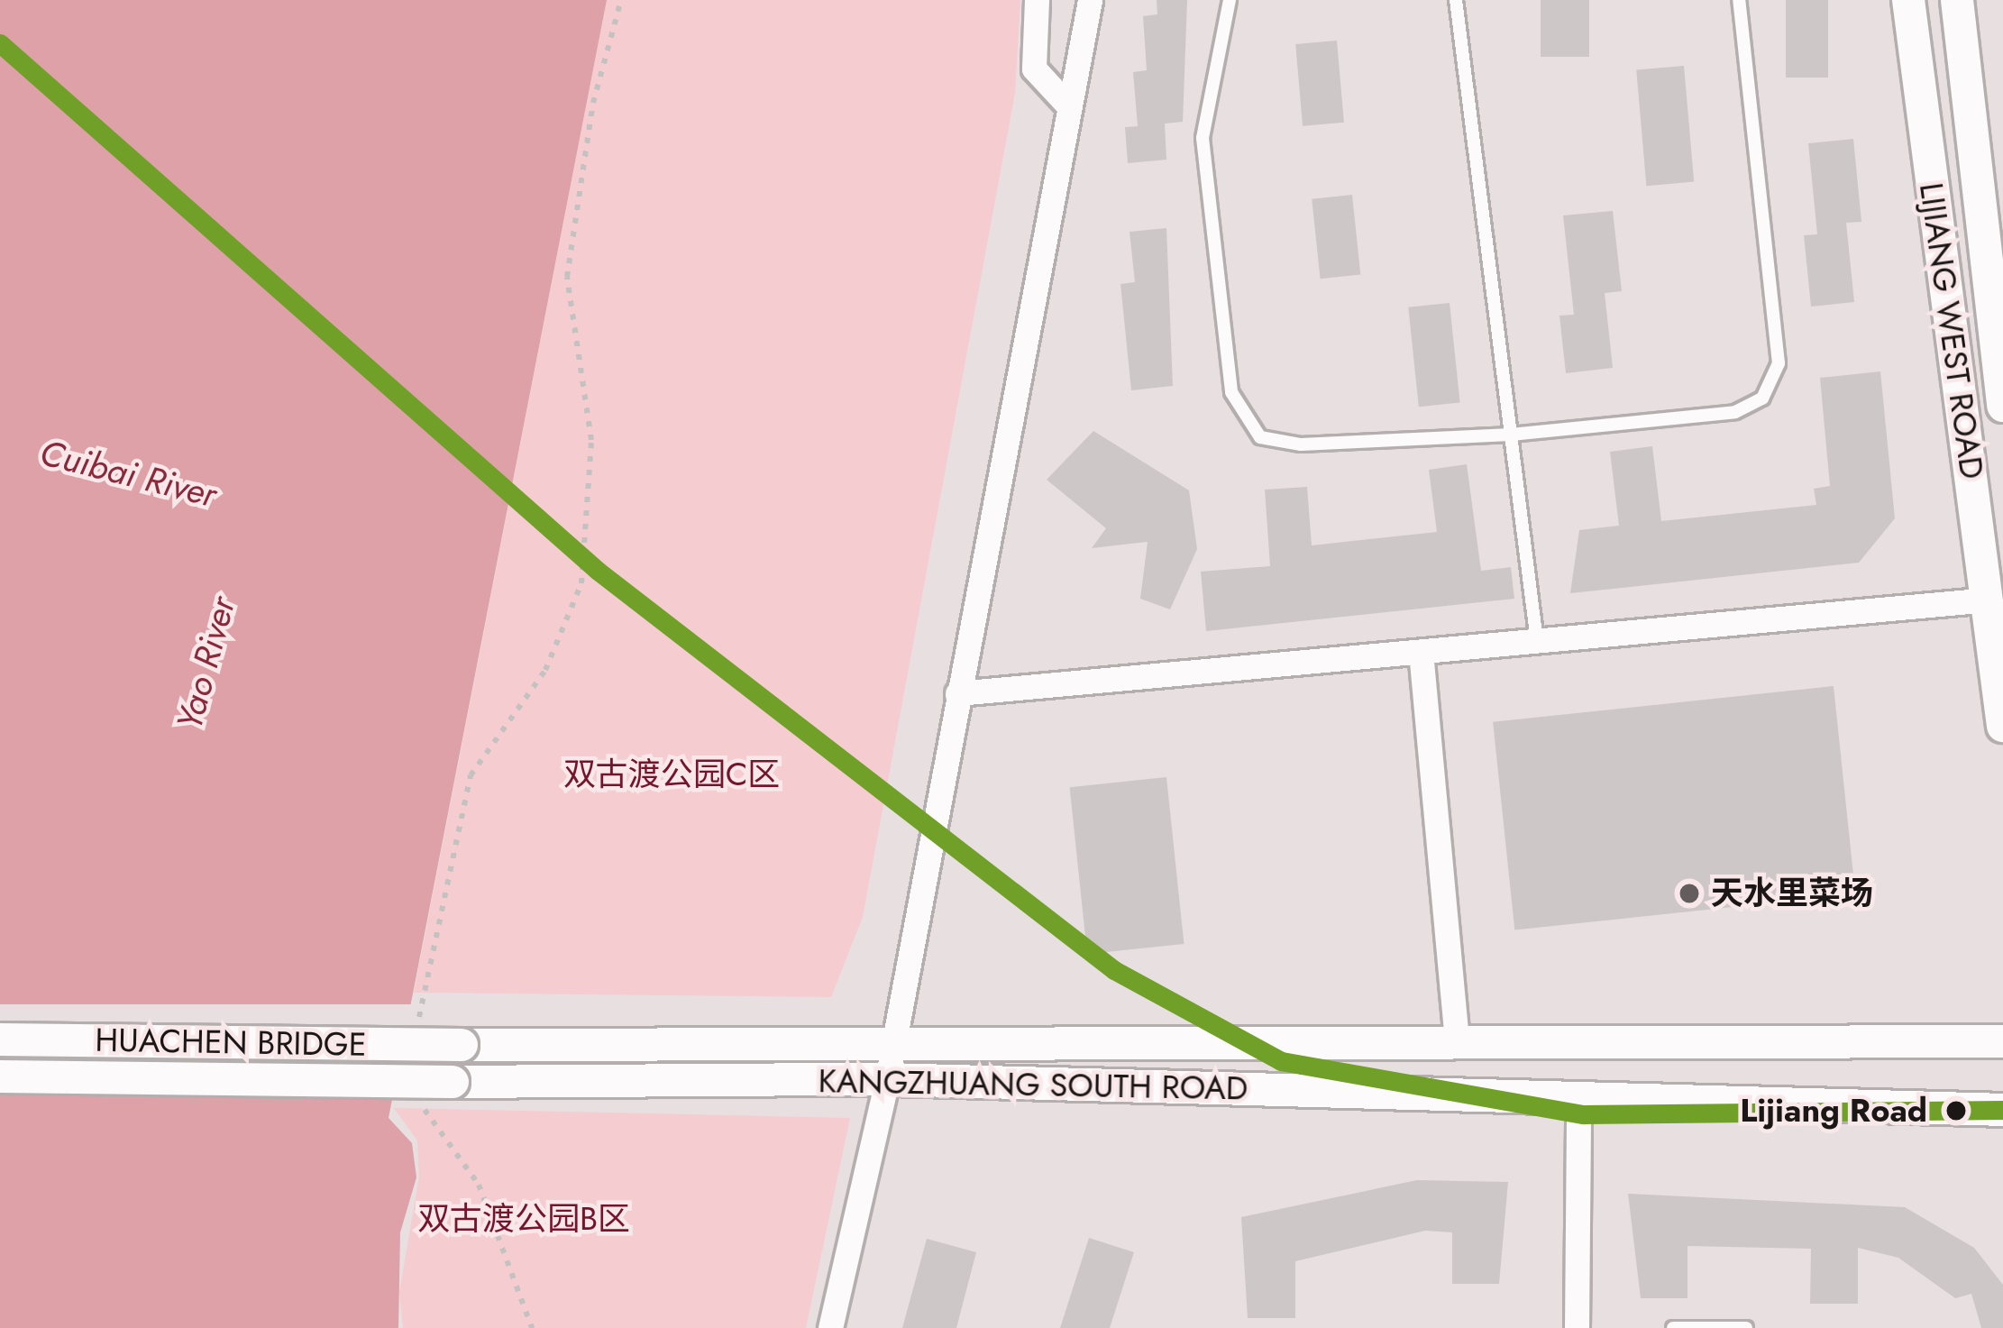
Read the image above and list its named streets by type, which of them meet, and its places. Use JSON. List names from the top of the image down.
{
  "streets": {
    "main road": ["LIJIANG WEST ROAD", "HUACHEN BRIDGE", "KANGZHUANG SOUTH ROAD"]
  },
  "crossings": [
    ["HUACHEN BRIDGE", "KANGZHUANG SOUTH ROAD"]
  ],
  "water": ["Cuibai River", "Yao River"],
  "parks": ["双古渡公园C区", "双古渡公园B区"],
  "places": ["天水里菜场", "Lijiang Road"]
}
